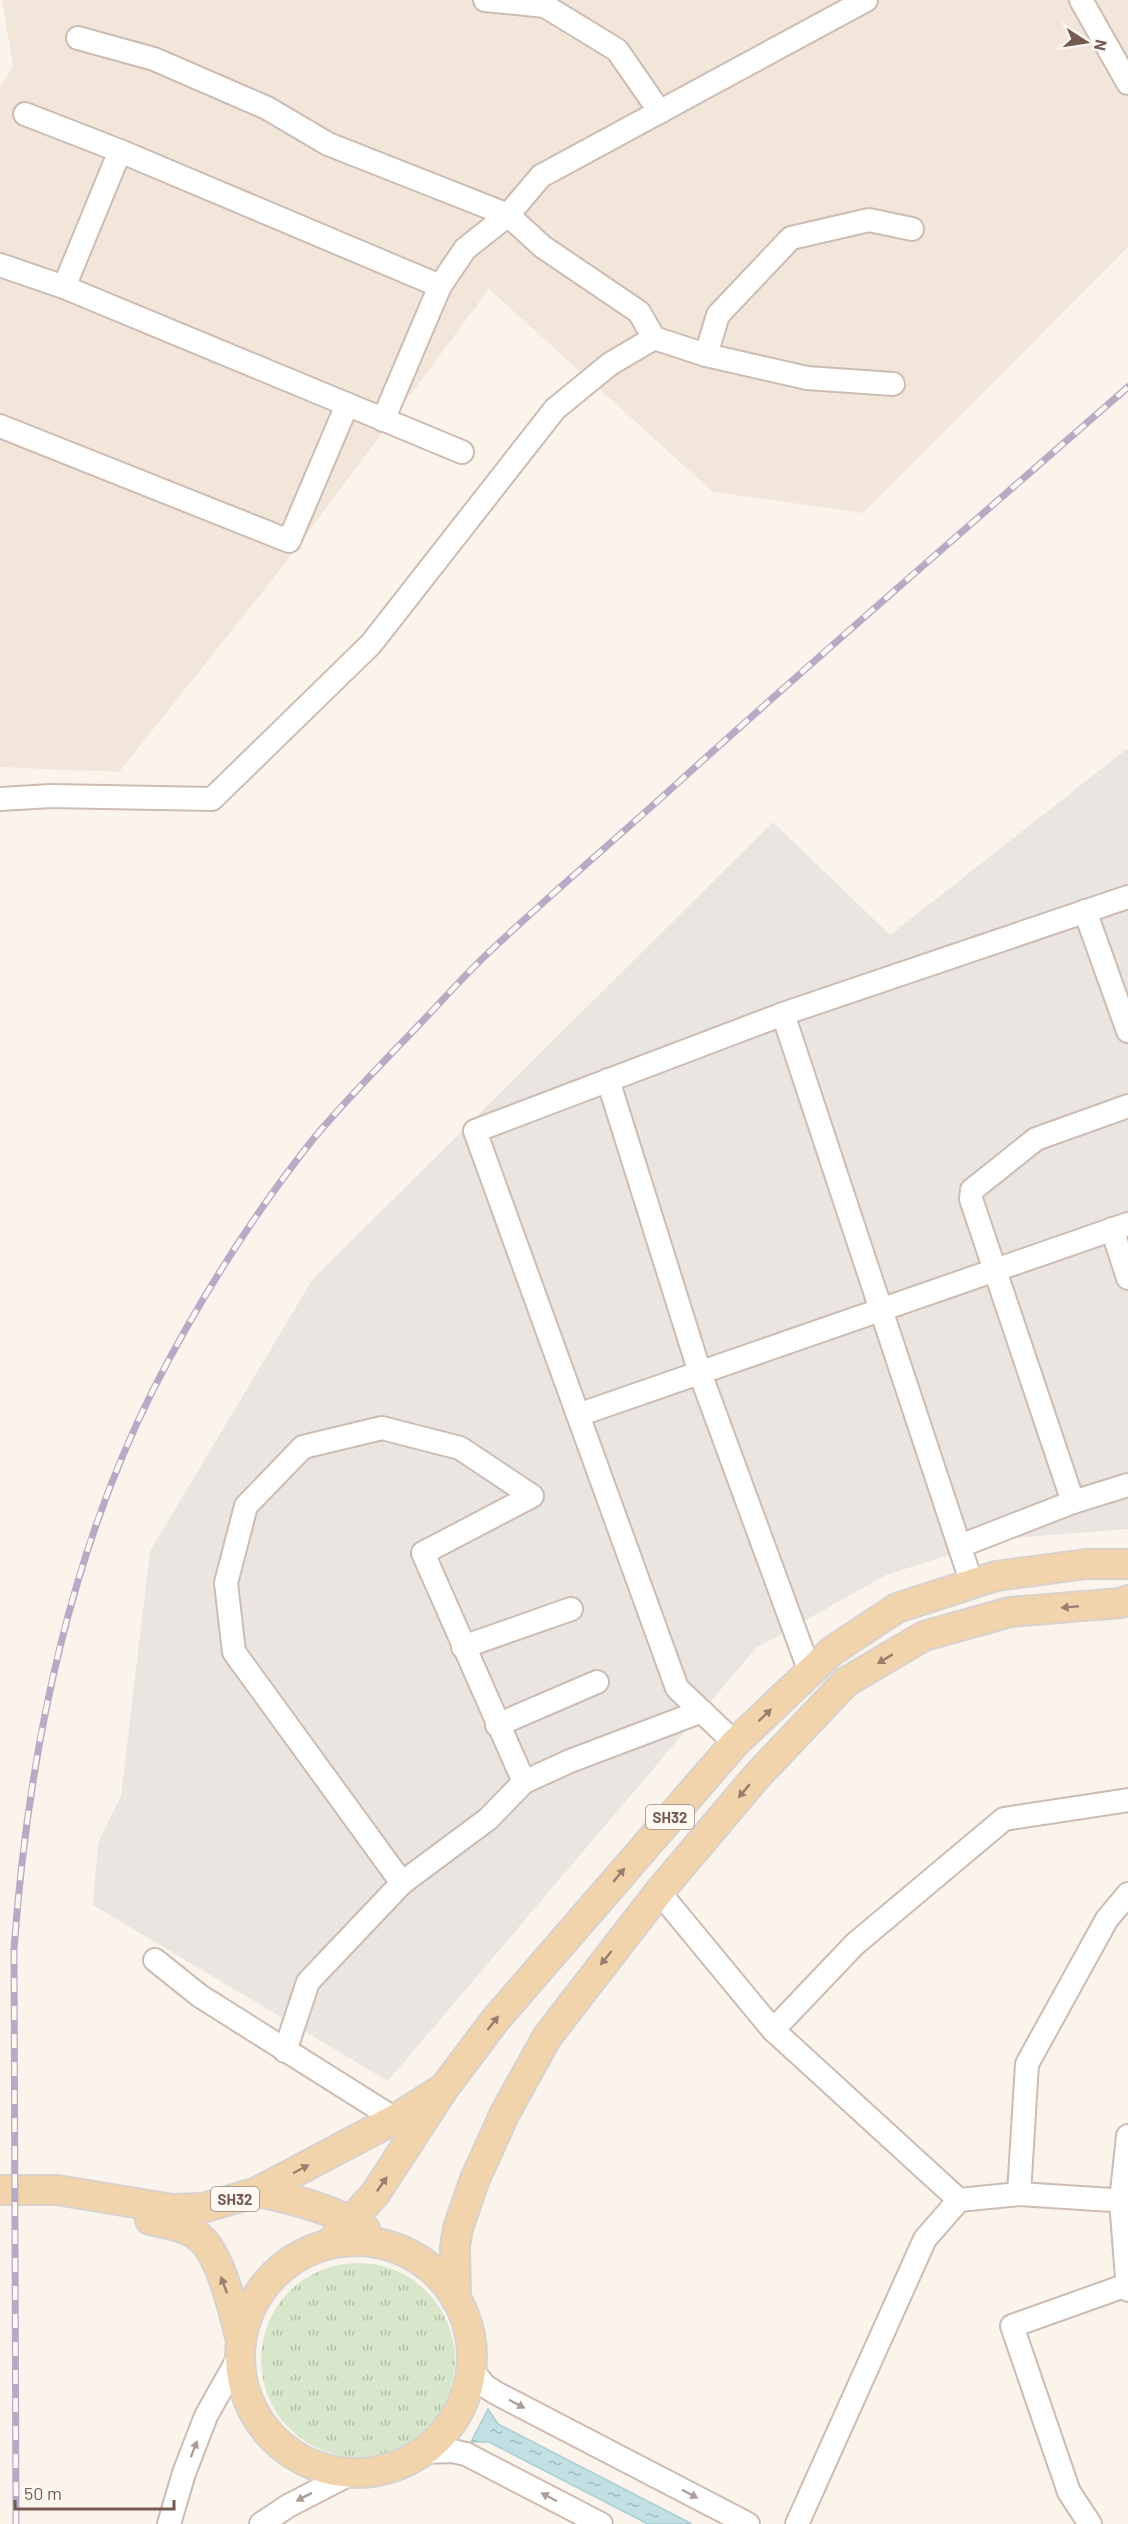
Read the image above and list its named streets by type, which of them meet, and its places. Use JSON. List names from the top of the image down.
{
  "streets": {
    "main road": ["SH32"]
  },
  "scale_bar": "50 m",
  "north": "right"
}
